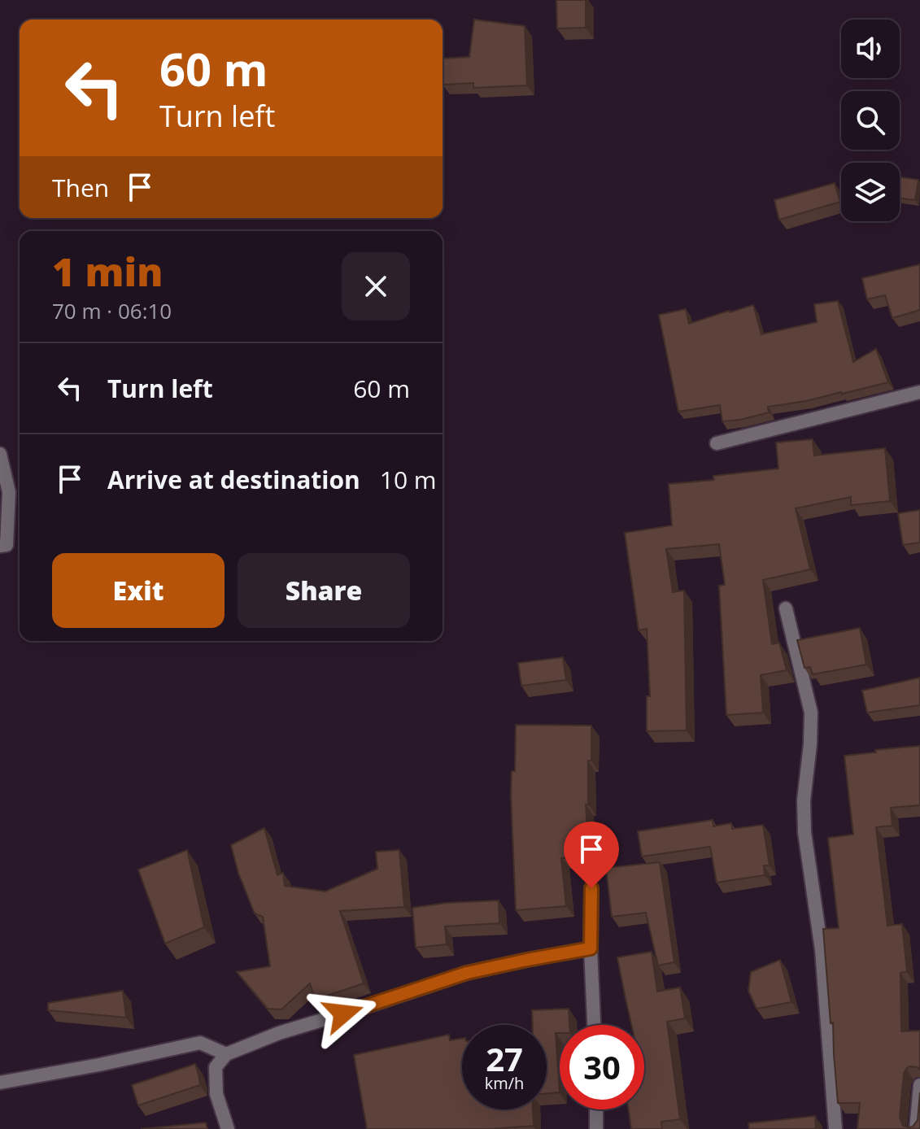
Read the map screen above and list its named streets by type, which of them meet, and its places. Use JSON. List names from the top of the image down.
{
  "page": {
    "turn": ["60 m", "Turn left"],
    "then": "Then",
    "heading": ["1 min", "70 m · 06:10"],
    "list": [
      {
        "name": "Turn left",
        "value": "60 m"
      },
      {
        "name": "Arrive at destination",
        "value": "10 m"
      }
    ],
    "buttons": ["Exit", "Share"],
    "speed": "27 km/h",
    "limit": "30"
  }
}
